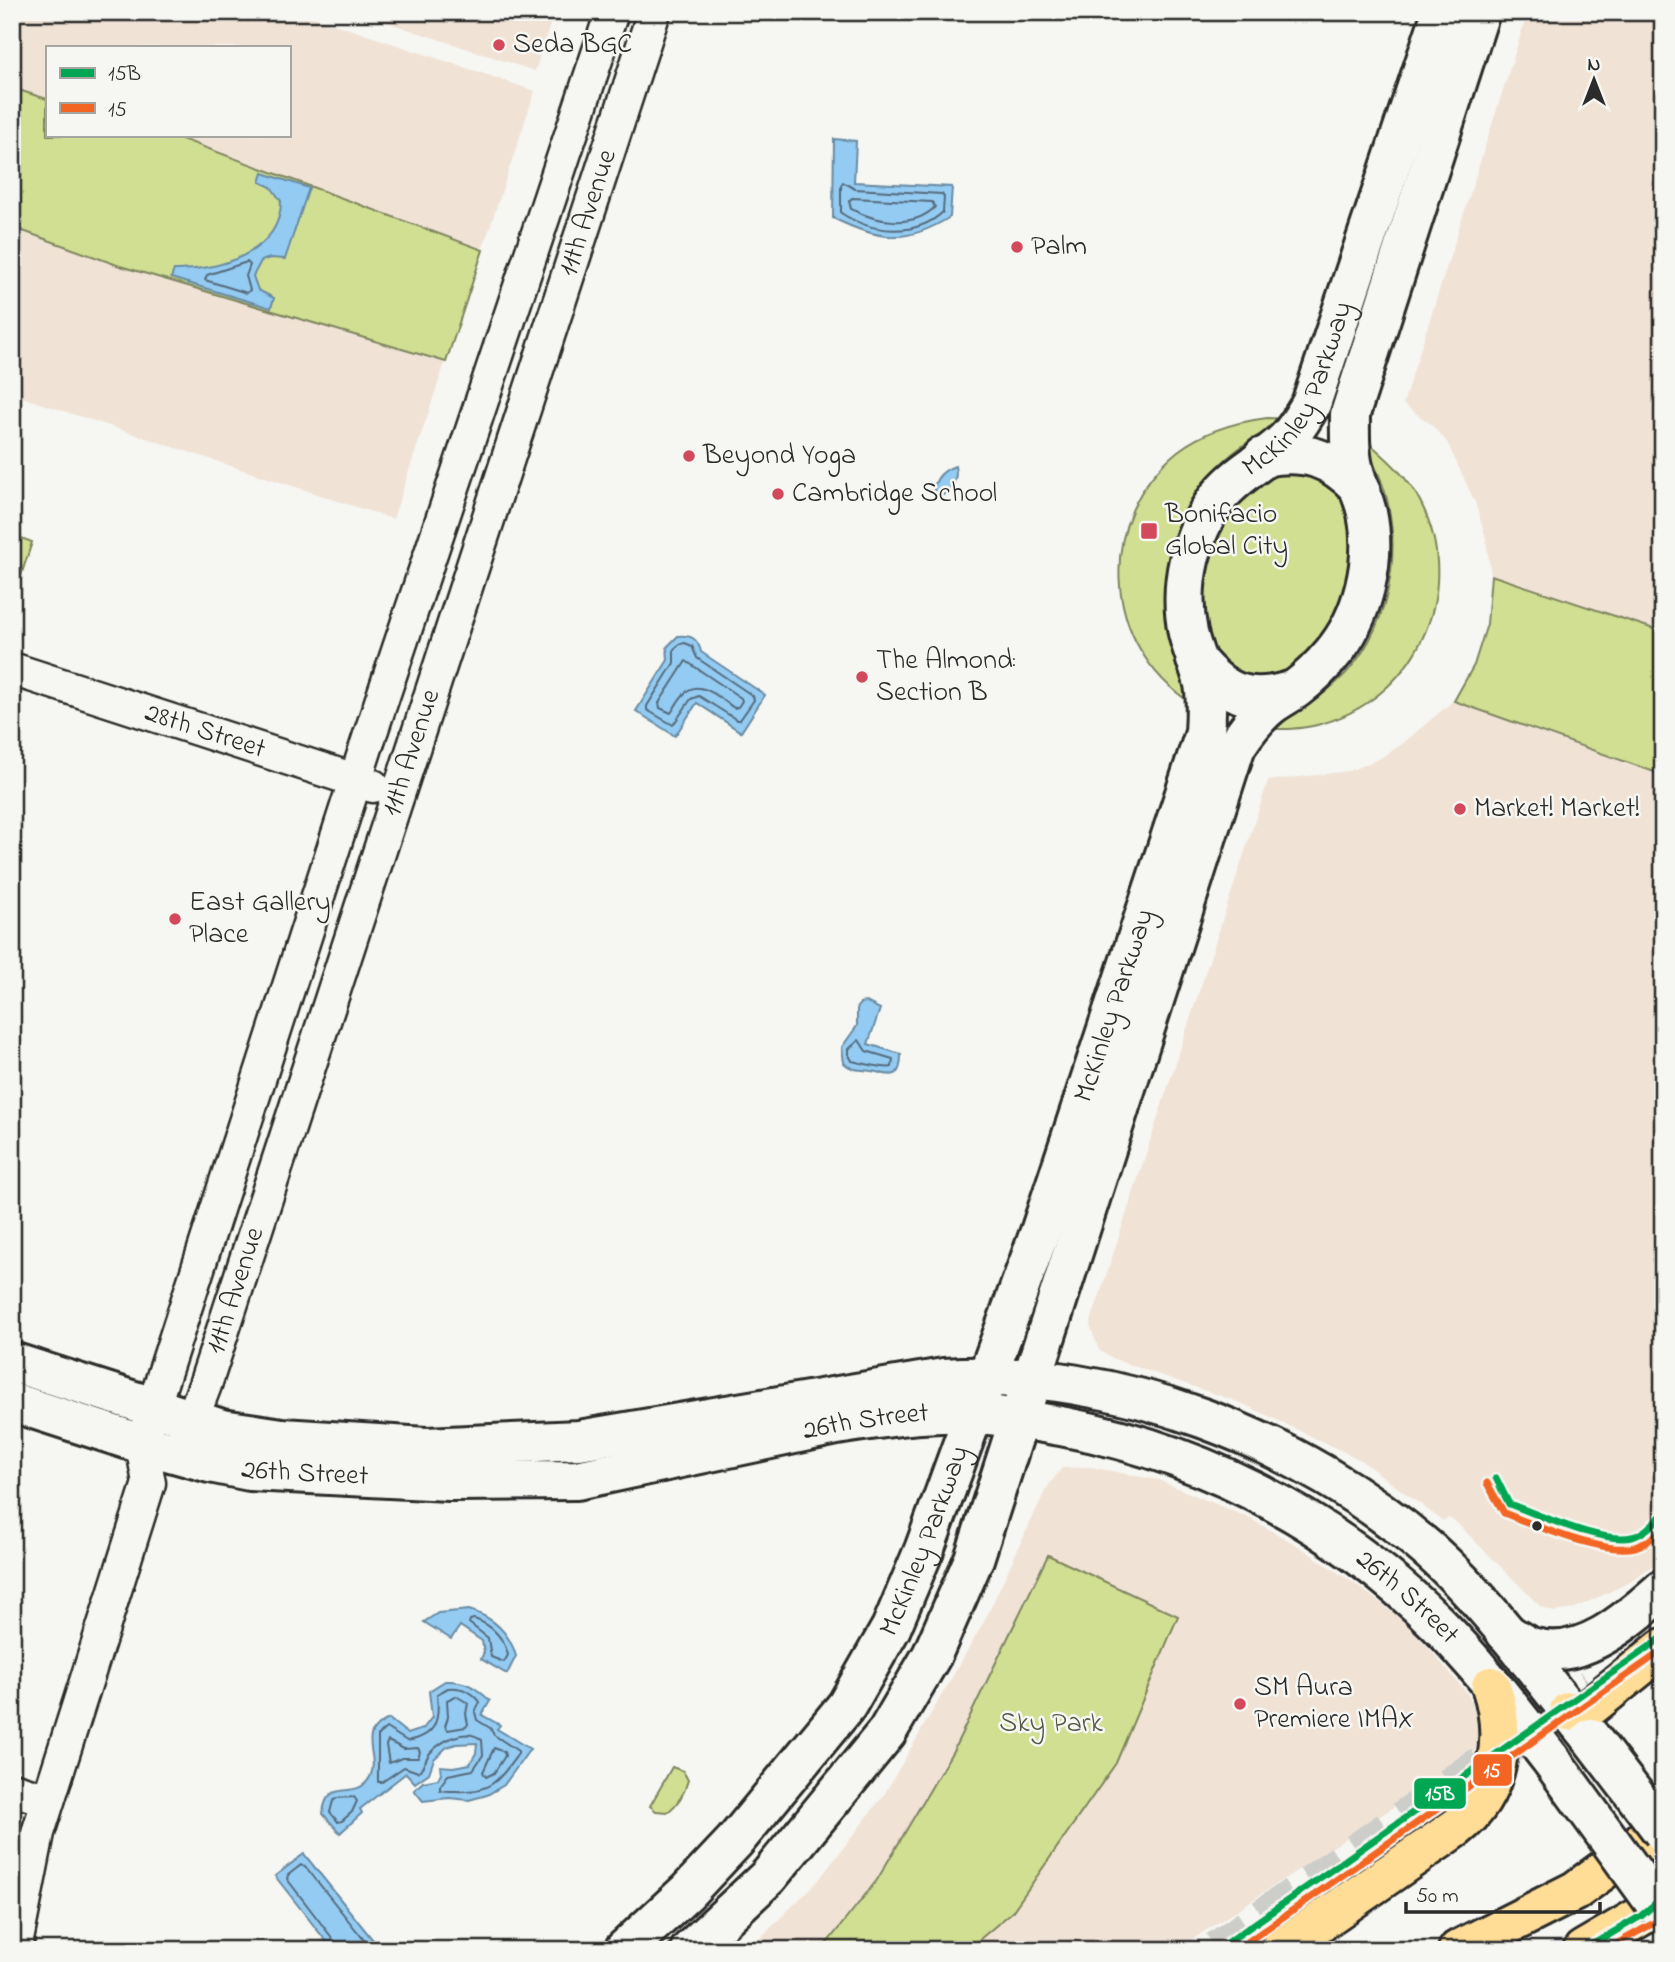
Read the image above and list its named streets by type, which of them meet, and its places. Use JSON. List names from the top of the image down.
{
  "streets": {
    "main road": ["McKinley Parkway", "26th Street"],
    "street": ["11th Avenue", "28th Street"]
  },
  "crossings": [
    ["11th Avenue", "28th Street"],
    ["11th Avenue", "26th Street"],
    ["McKinley Parkway", "26th Street"]
  ],
  "parks": ["Sky Park"],
  "places": {
    "other": [
      "Seda BGC",
      "Palm",
      "Beyond Yoga",
      "Cambridge School",
      "The Almond: Section B",
      "Market! Market!",
      "East Gallery Place",
      "SM Aura Premiere IMAX"
    ],
    "transit": ["Bonifacio Global City"]
  },
  "lines": ["transit line 15B", "transit line 15"],
  "legend": ["15B", "15"],
  "scale_bar": "50 m",
  "north": "top"
}
